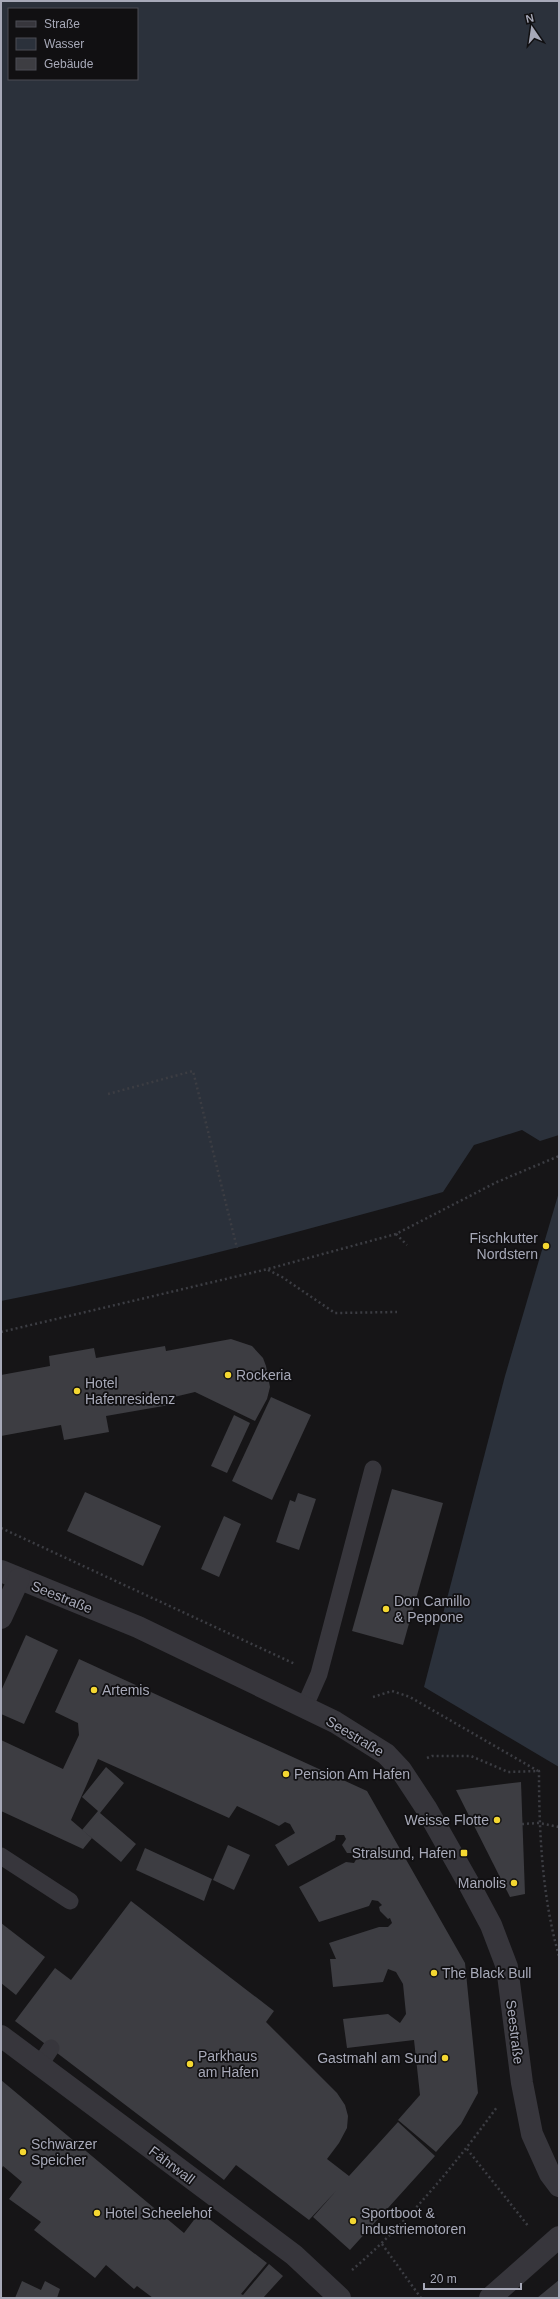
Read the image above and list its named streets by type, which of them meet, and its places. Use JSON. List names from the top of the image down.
{
  "streets": {
    "street": ["Seestraße", "Fährwall"]
  },
  "places": {
    "other": [
      "Fischkutter Nordstern",
      "Rockeria",
      "Hotel Hafenresidenz",
      "Don Camillo & Peppone",
      "Artemis",
      "Pension Am Hafen",
      "Weisse Flotte",
      "Manolis",
      "The Black Bull",
      "Gastmahl am Sund",
      "Parkhaus am Hafen",
      "Schwarzer Speicher",
      "Hotel Scheelehof",
      "Sportboot & Industriemotoren"
    ],
    "transit": ["Stralsund, Hafen"]
  },
  "legend": ["Straße", "Wasser", "Gebäude"],
  "scale_bar": "20 m",
  "north": "top"
}
